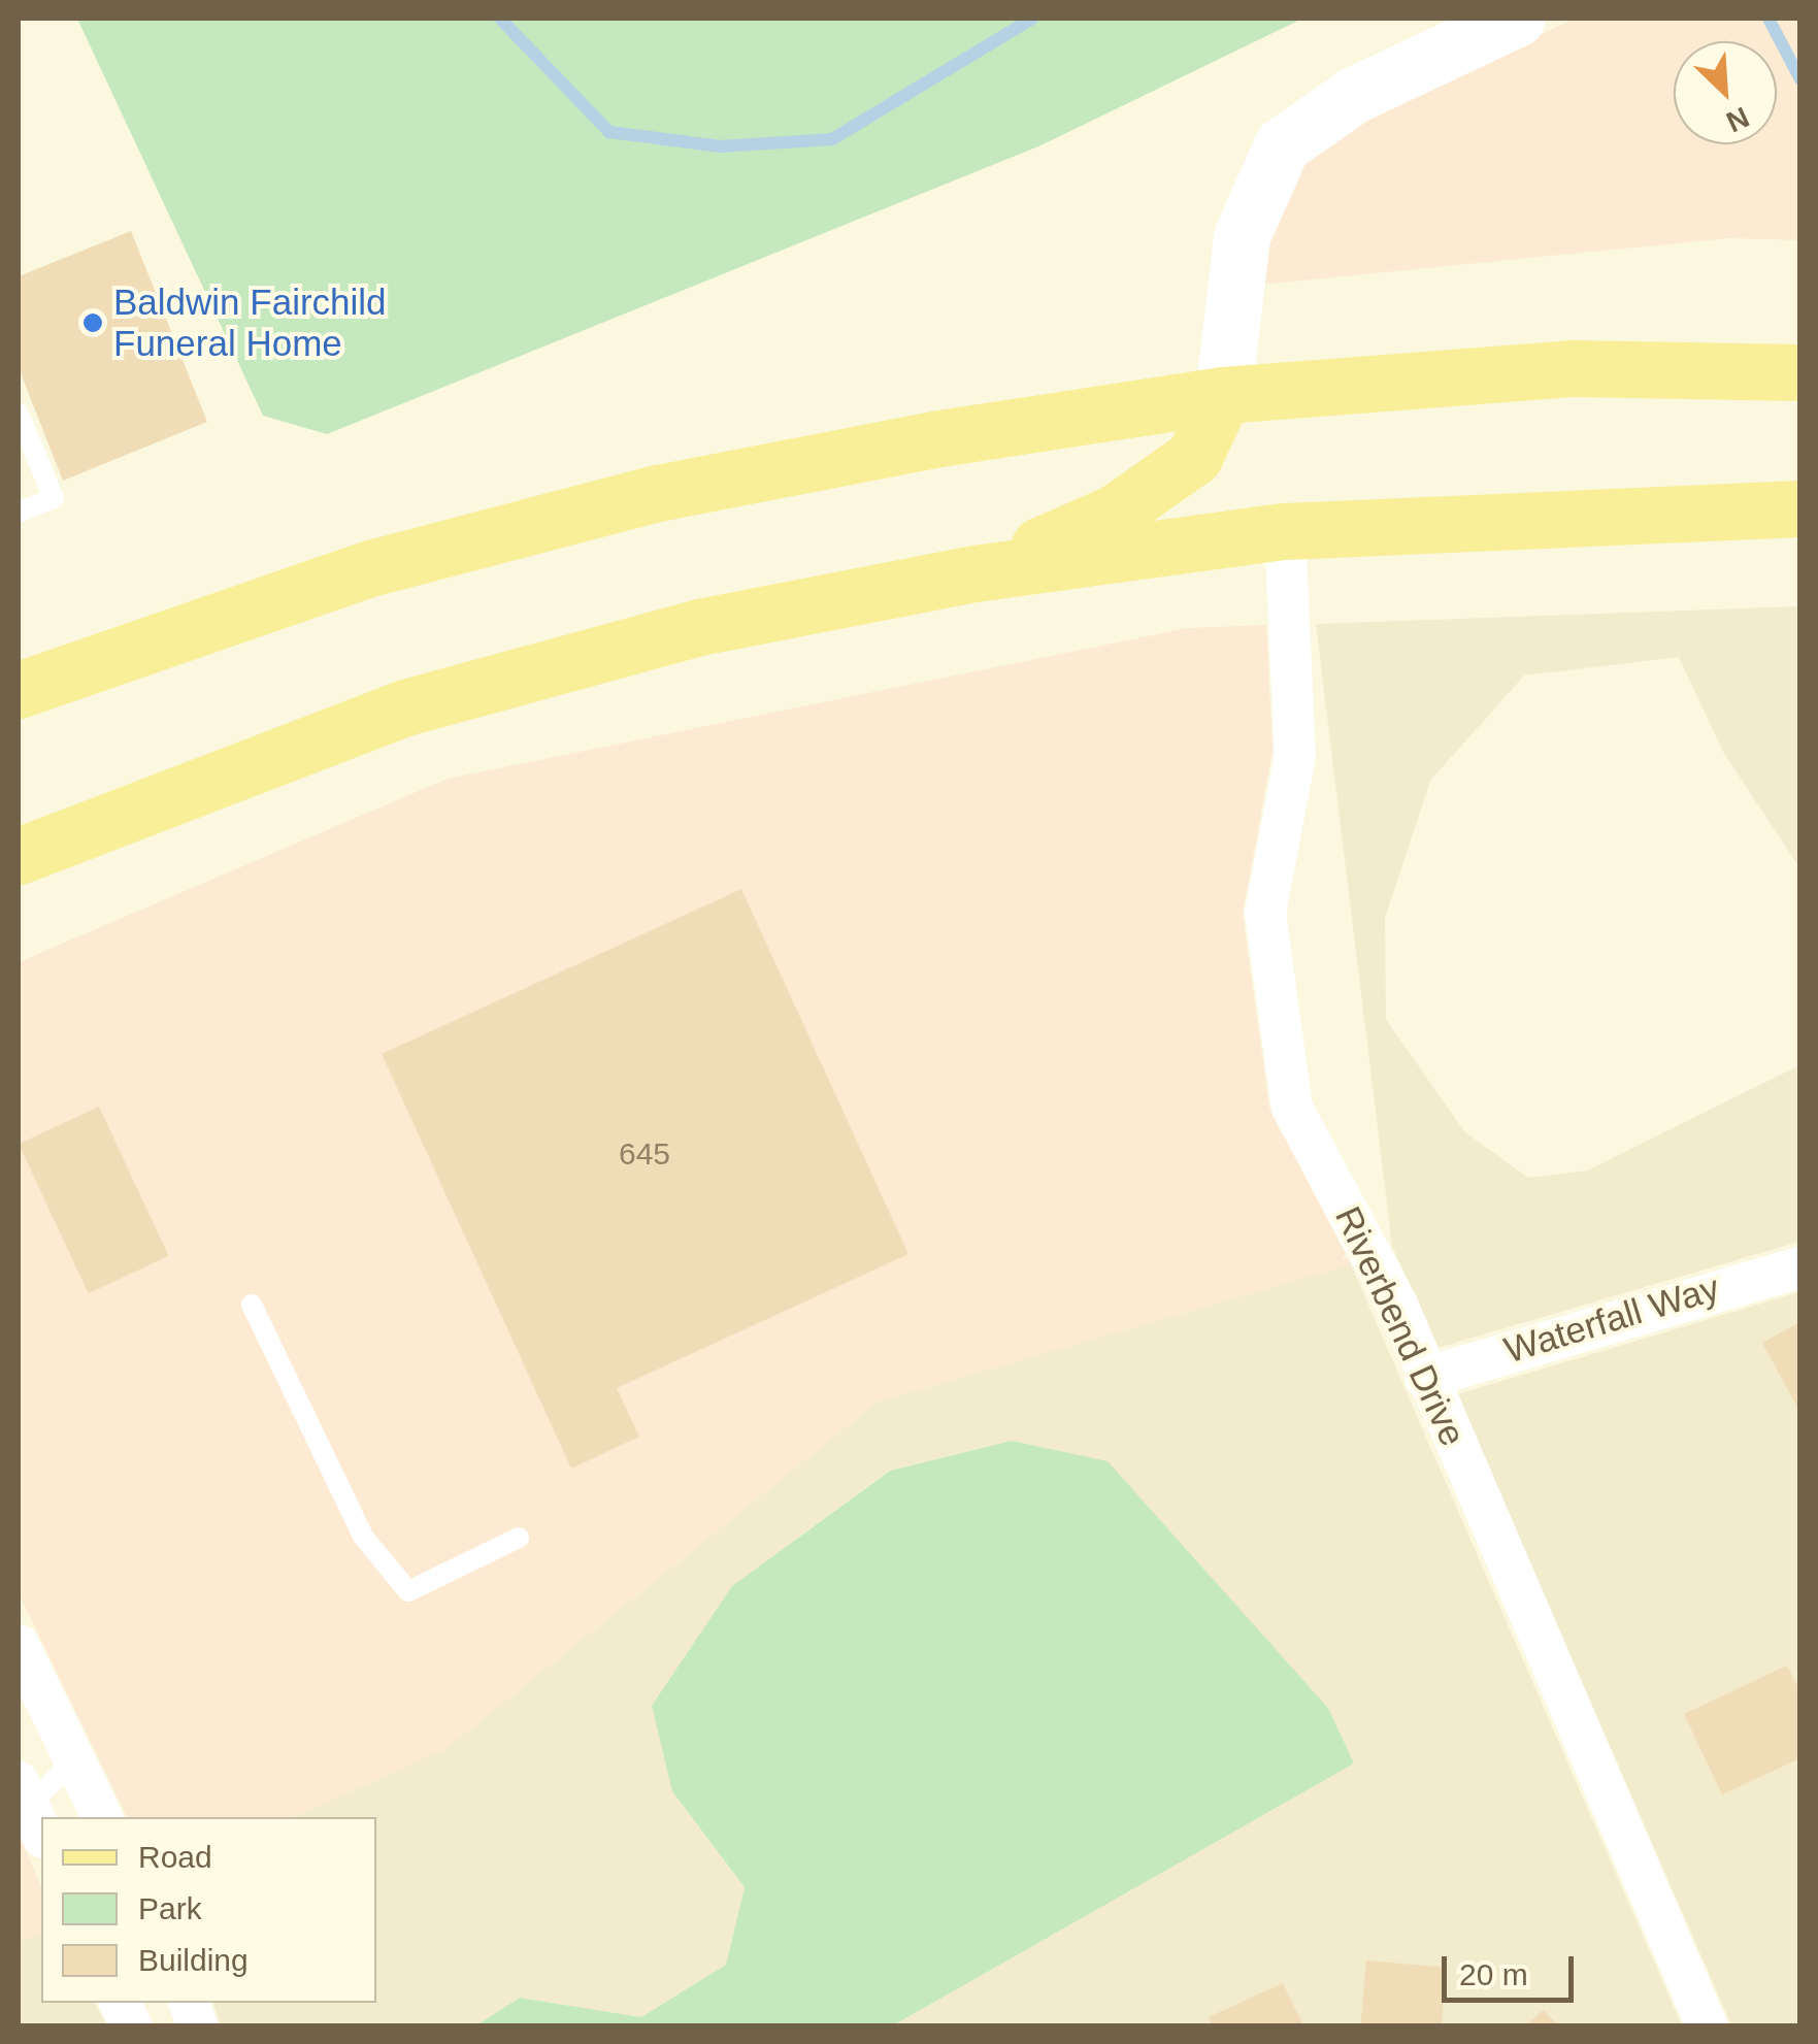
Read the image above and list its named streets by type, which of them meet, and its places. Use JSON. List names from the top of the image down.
{
  "streets": {
    "street": ["Waterfall Way", "Riverbend Drive"]
  },
  "crossings": [
    ["Waterfall Way", "Riverbend Drive"]
  ],
  "places": ["Baldwin Fairchild Funeral Home"],
  "house_numbers": ["645"],
  "legend": ["Road", "Park", "Building"],
  "scale_bar": "20 m",
  "north": "bottom right"
}
